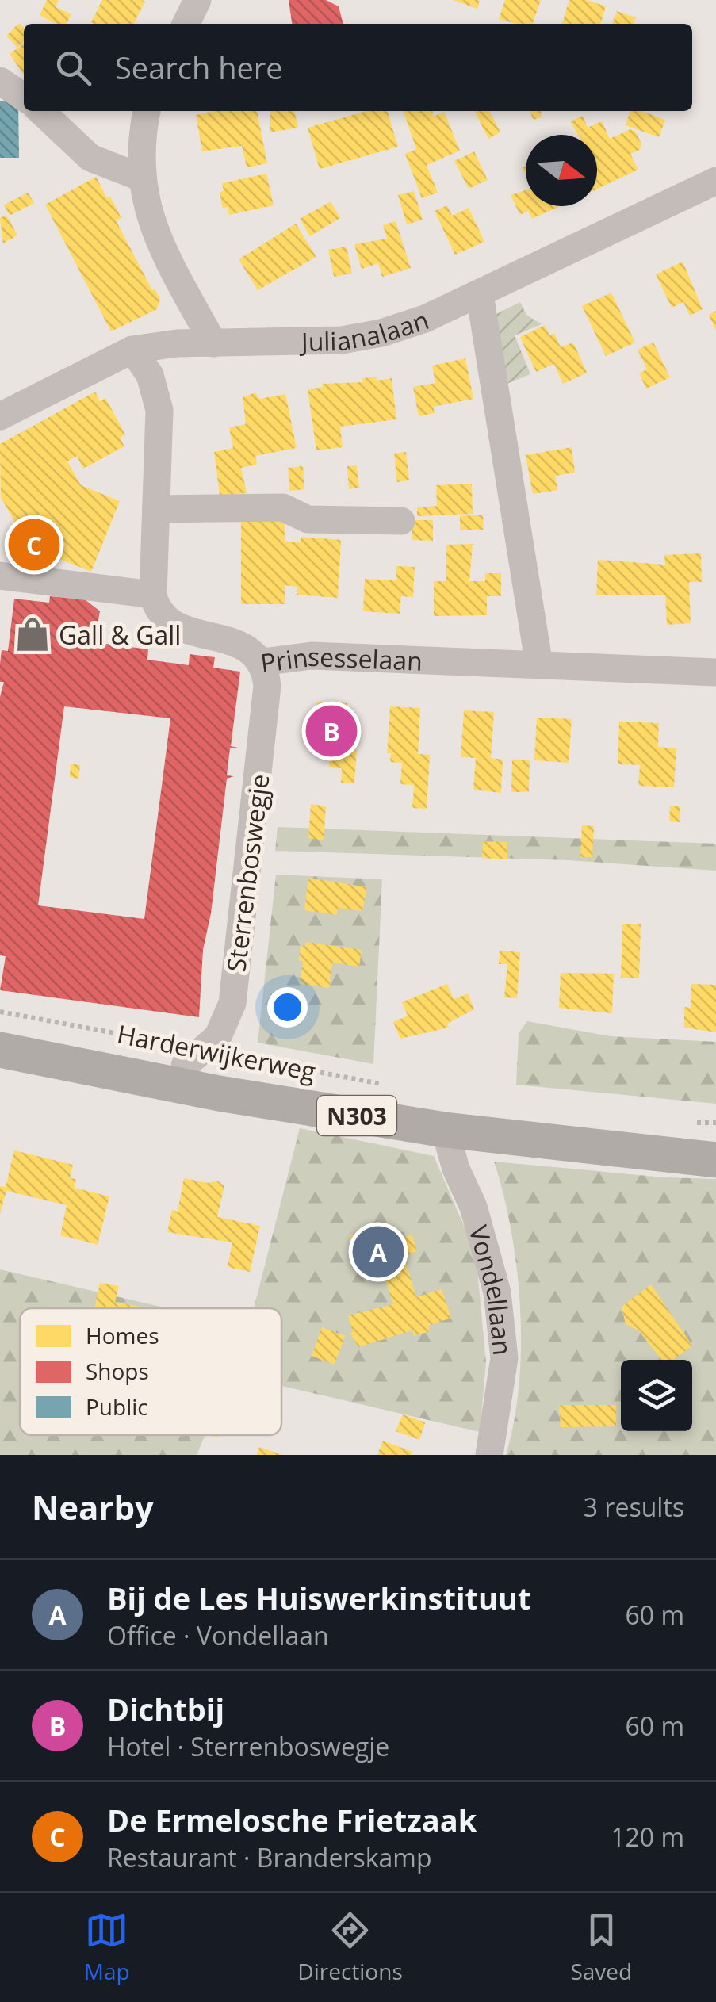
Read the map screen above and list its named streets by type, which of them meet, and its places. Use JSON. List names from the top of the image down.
{
  "streets": {
    "main road": ["Harderwijkerweg", "N303"],
    "street": [
      "Julianalaan",
      "Prinsesselaan",
      "Sterrenboswegje",
      "Vondellaan"
    ]
  },
  "crossings": [
    ["Prinsesselaan", "Sterrenboswegje"],
    ["Sterrenboswegje", "Harderwijkerweg"],
    ["Harderwijkerweg", "Vondellaan"]
  ],
  "places": {
    "shop": ["Gall & Gall"]
  },
  "legend": ["Homes", "Shops", "Public"],
  "north": "right",
  "page": {
    "search": "Search here",
    "pins": ["C", "B", "A"],
    "heading": ["Nearby", "3 results"],
    "list": [
      {
        "mark": "A",
        "name": "Bij de Les Huiswerkinstituut",
        "note": "Office · Vondellaan",
        "value": "60 m"
      },
      {
        "mark": "B",
        "name": "Dichtbij",
        "note": "Hotel · Sterrenboswegje",
        "value": "60 m"
      },
      {
        "mark": "C",
        "name": "De Ermelosche Frietzaak",
        "note": "Restaurant · Branderskamp",
        "value": "120 m"
      }
    ],
    "nav": ["Map", "Directions", "Saved"]
  }
}
